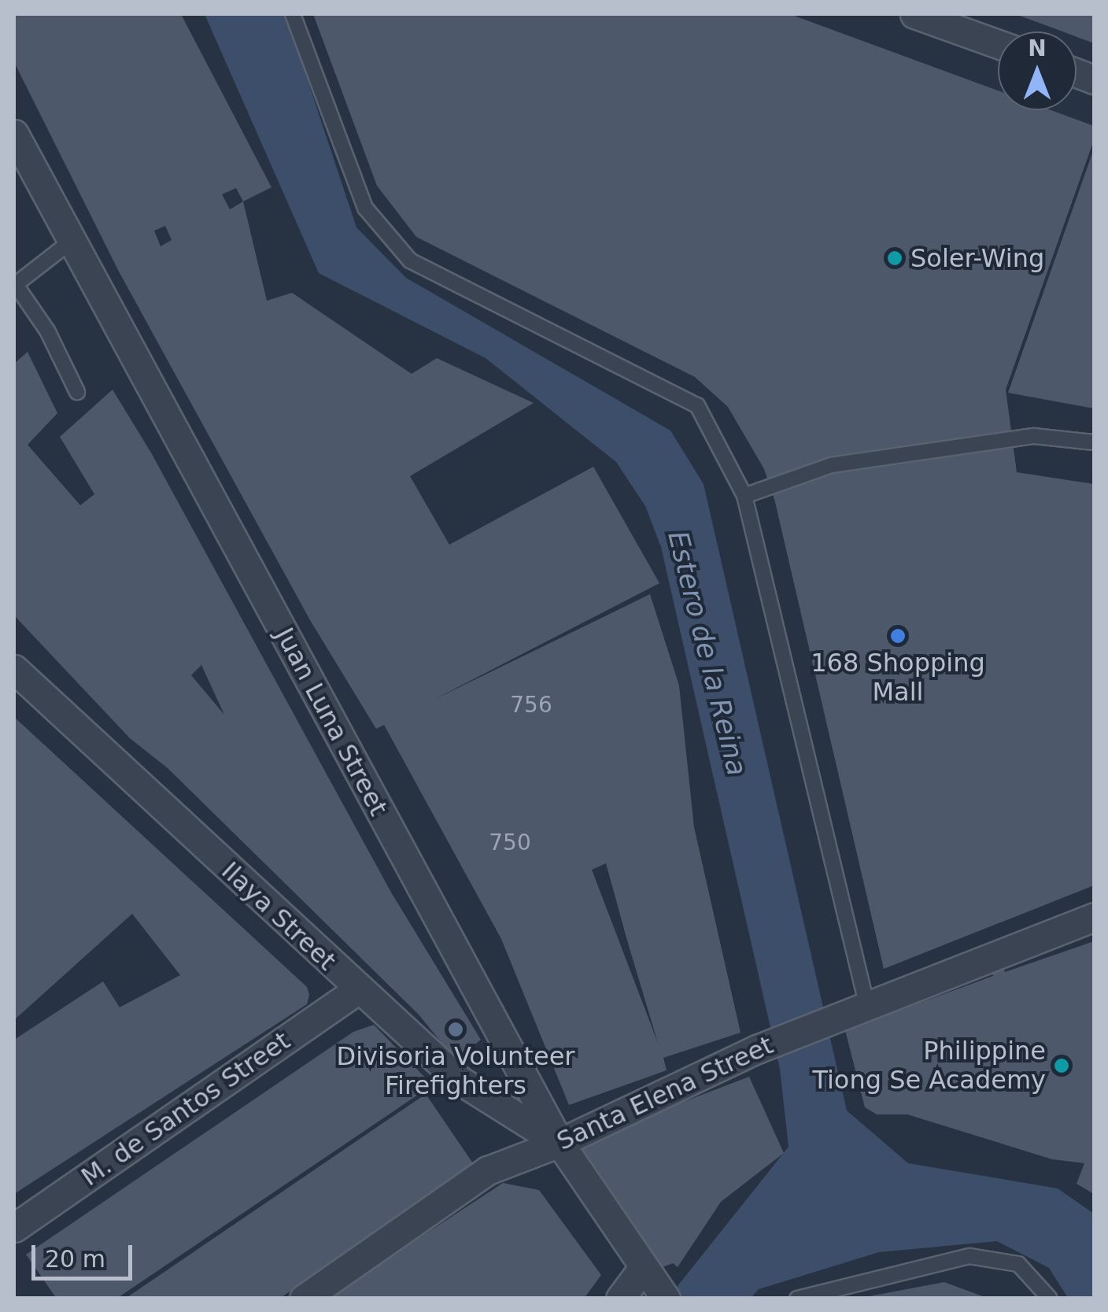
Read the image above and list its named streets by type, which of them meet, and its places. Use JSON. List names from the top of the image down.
{
  "streets": {
    "street": [
      "Juan Luna Street",
      "Ilaya Street",
      "Santa Elena Street",
      "M. de Santos Street"
    ]
  },
  "crossings": [
    ["Juan Luna Street", "Ilaya Street"],
    ["Juan Luna Street", "Santa Elena Street"],
    ["Ilaya Street", "Santa Elena Street"],
    ["Ilaya Street", "M. de Santos Street"]
  ],
  "water": ["Estero de la Reina"],
  "places": [
    "Soler-Wing",
    "168 Shopping Mall",
    "Divisoria Volunteer Firefighters",
    "Philippine Tiong Se Academy"
  ],
  "house_numbers": ["756", "750"],
  "scale_bar": "20 m",
  "north": "top"
}
